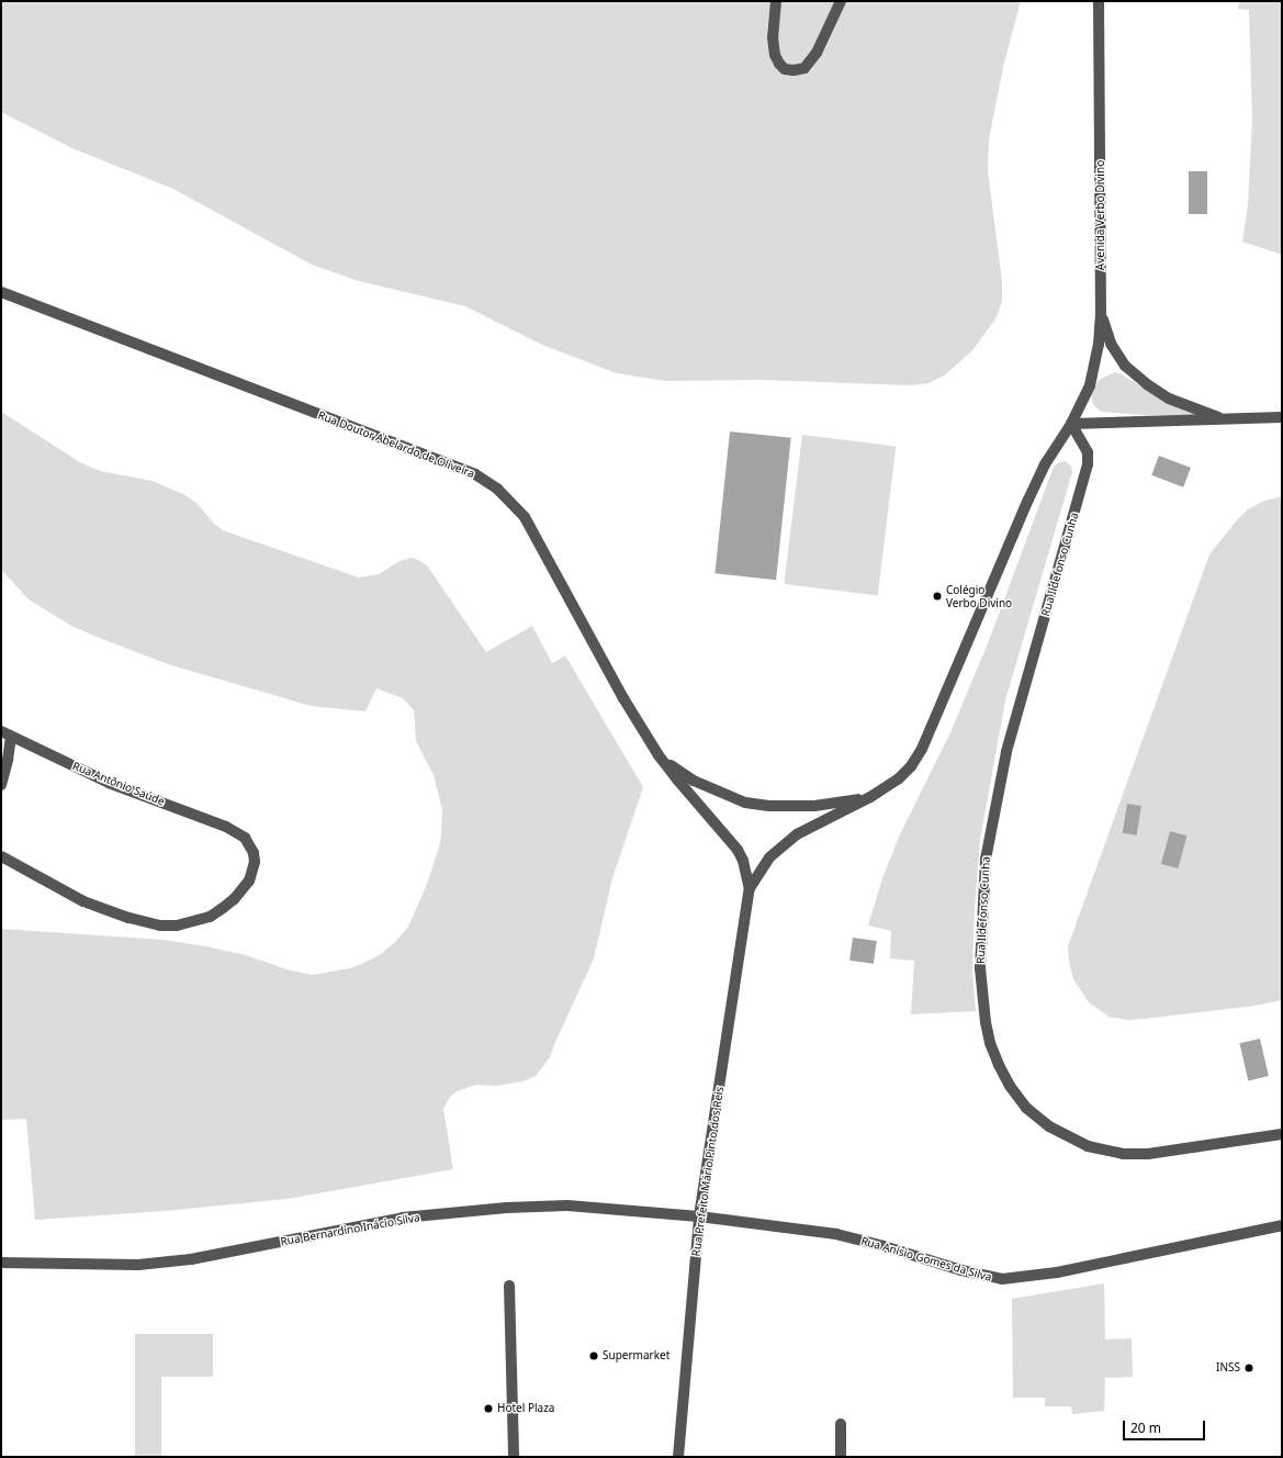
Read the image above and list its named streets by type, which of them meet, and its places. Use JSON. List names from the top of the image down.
{
  "streets": {
    "street": [
      "Avenida Verbo Divino",
      "Rua Doutor Abelardo de Oliveira",
      "Rua Ildefonso Cunha",
      "Rua Antônio Saúde",
      "Rua Prefeito Mário Pinto dos Reis",
      "Rua Bernardino Inácio Silva",
      "Rua Anísio Gomes da Silva"
    ]
  },
  "crossings": [
    ["Avenida Verbo Divino", "Rua Doutor Abelardo de Oliveira"],
    ["Avenida Verbo Divino", "Rua Ildefonso Cunha"],
    ["Rua Doutor Abelardo de Oliveira", "Rua Ildefonso Cunha"],
    ["Rua Doutor Abelardo de Oliveira", "Rua Prefeito Mário Pinto dos Reis"],
    ["Rua Prefeito Mário Pinto dos Reis", "Rua Bernardino Inácio Silva"],
    ["Rua Prefeito Mário Pinto dos Reis", "Rua Anísio Gomes da Silva"],
    ["Rua Bernardino Inácio Silva", "Rua Anísio Gomes da Silva"]
  ],
  "places": [
    "Colégio Verbo Divino",
    "Supermarket",
    "INSS",
    "Hotel Plaza"
  ],
  "scale_bar": "20 m"
}
